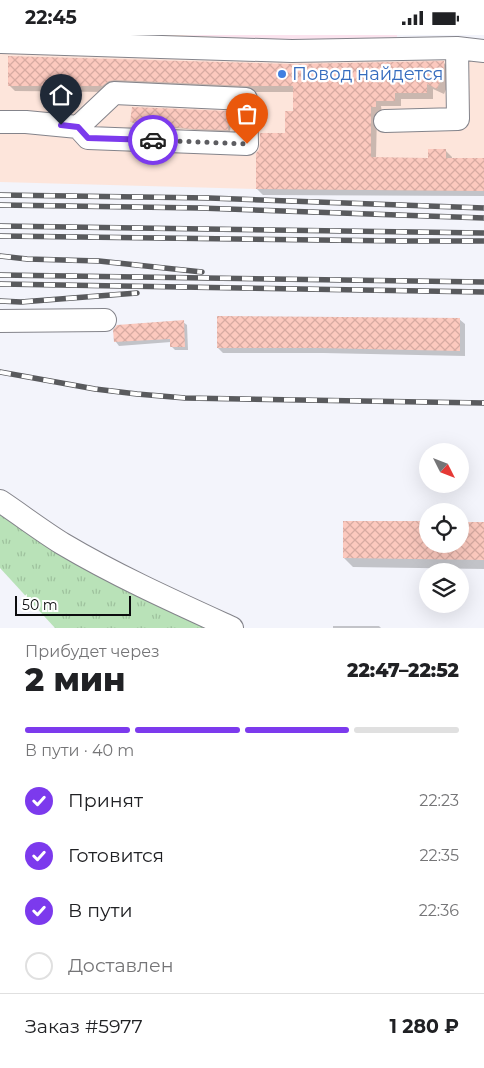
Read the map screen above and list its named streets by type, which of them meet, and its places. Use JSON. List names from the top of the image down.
{
  "places": ["Повод найдется"],
  "scale_bar": "50 m",
  "north": "bottom right",
  "page": {
    "status": "22:45",
    "scale": "50 m",
    "heading": ["2 мин", "Прибудет через", "22:47–22:52"],
    "panel": ["Заказ #5977", "1 280 ₽"],
    "bar": "В пути · 40 m",
    "list": [
      ["Принят", "22:23"],
      ["Готовится", "22:35"],
      ["В пути", "22:36"],
      "Доставлен"
    ]
  }
}
